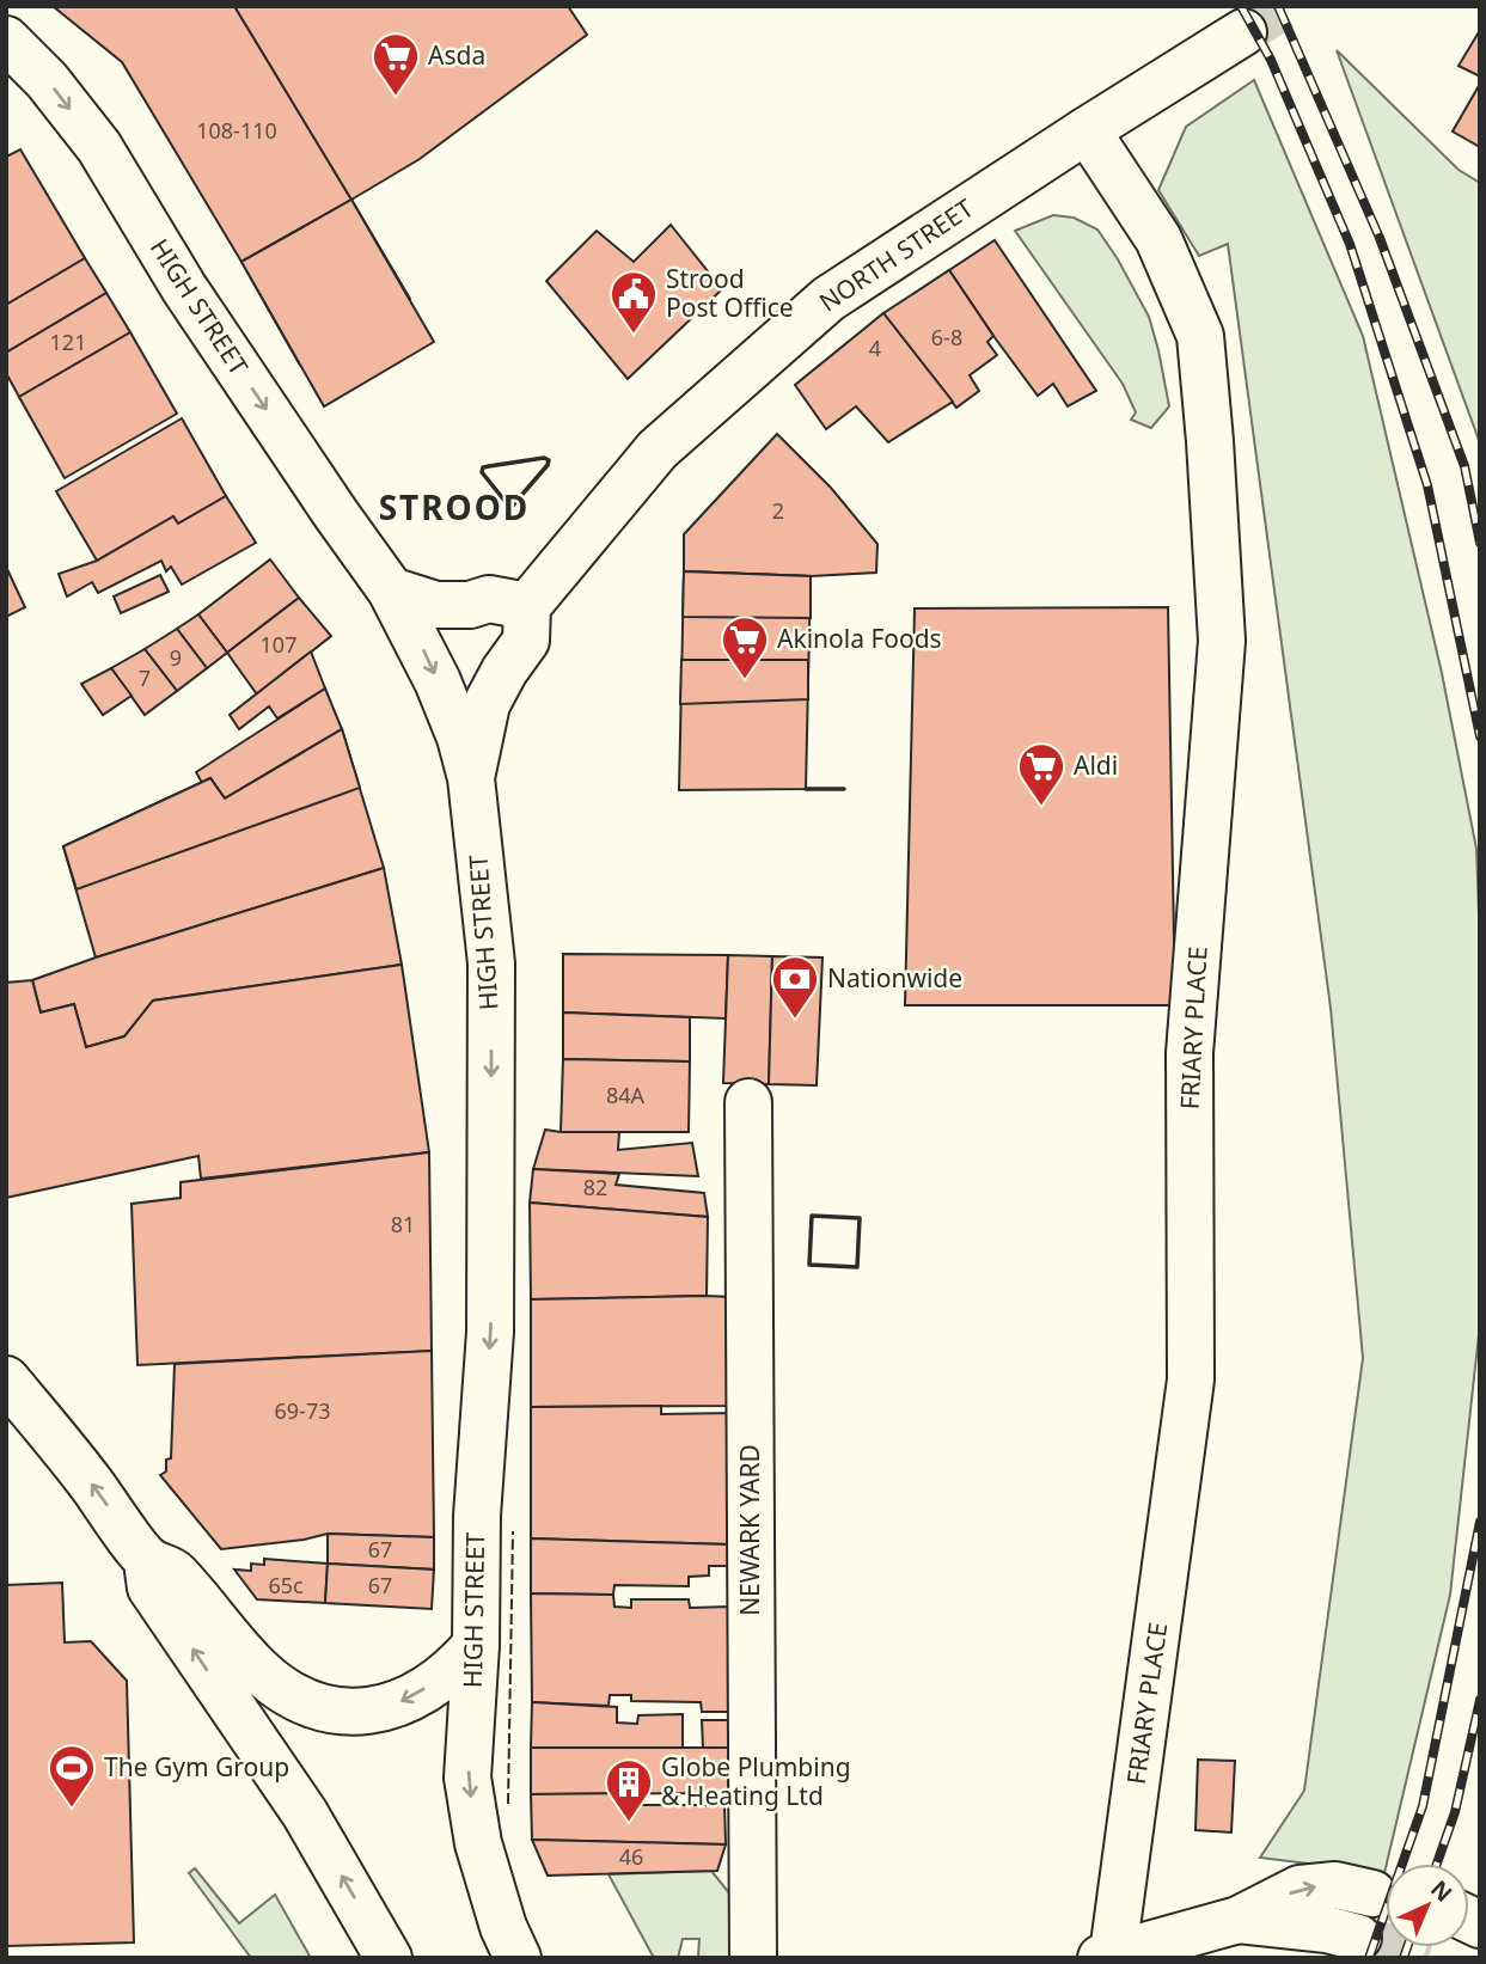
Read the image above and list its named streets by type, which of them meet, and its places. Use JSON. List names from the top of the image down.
{
  "streets": {
    "main road": [
      "NORTH STREET",
      "HIGH STREET",
      "FRIARY PLACE",
      "NEWARK YARD"
    ]
  },
  "crossings": [
    ["NORTH STREET", "FRIARY PLACE"]
  ],
  "one_way": ["HIGH STREET"],
  "districts": ["STROOD"],
  "places": {
    "supermarket": ["Asda", "Akinola Foods", "Aldi"],
    "public building": ["Strood Post Office"],
    "bank": ["Nationwide"],
    "sports": ["The Gym Group"],
    "building": ["Globe Plumbing & Heating Ltd"]
  },
  "house_numbers": [
    "108-110",
    "6-8",
    "121",
    "4",
    "2",
    "107",
    "9",
    "7",
    "84A",
    "82",
    "81",
    "69-73",
    "67",
    "65c",
    "67",
    "46"
  ],
  "north": "top right"
}
